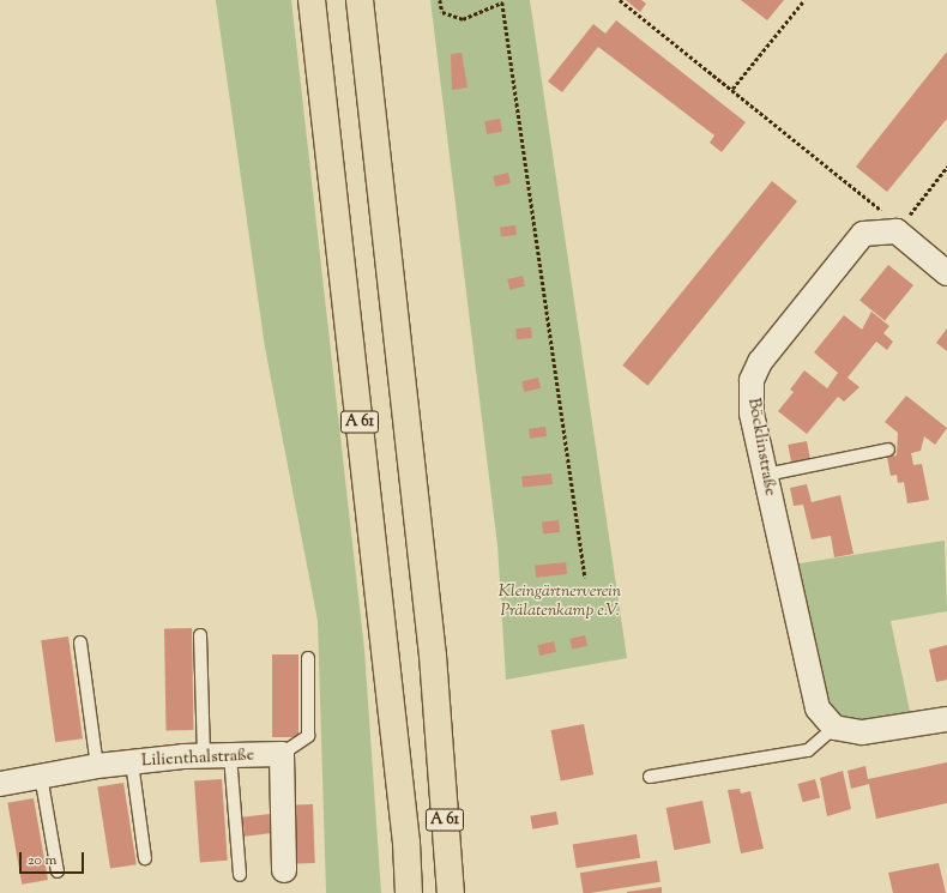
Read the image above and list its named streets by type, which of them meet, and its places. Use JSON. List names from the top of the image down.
{
  "streets": {
    "highway": ["A 61"],
    "street": ["Böcklinstraße", "Lilienthalstraße"]
  },
  "parks": ["Kleingärtnerverein Prälatenkamp e.V."],
  "scale_bar": "20 m"
}
